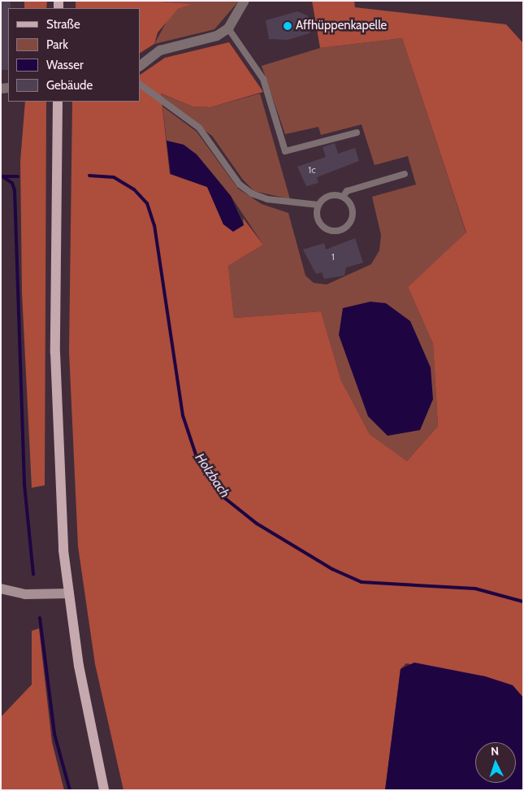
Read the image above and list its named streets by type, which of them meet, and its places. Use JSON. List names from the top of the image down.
{
  "water": ["Holzbach"],
  "places": ["Affhüppenkapelle"],
  "house_numbers": ["1c", "1"],
  "legend": [
    "Straße",
    "Park",
    "Wasser",
    "Gebäude"
  ],
  "north": "top"
}
